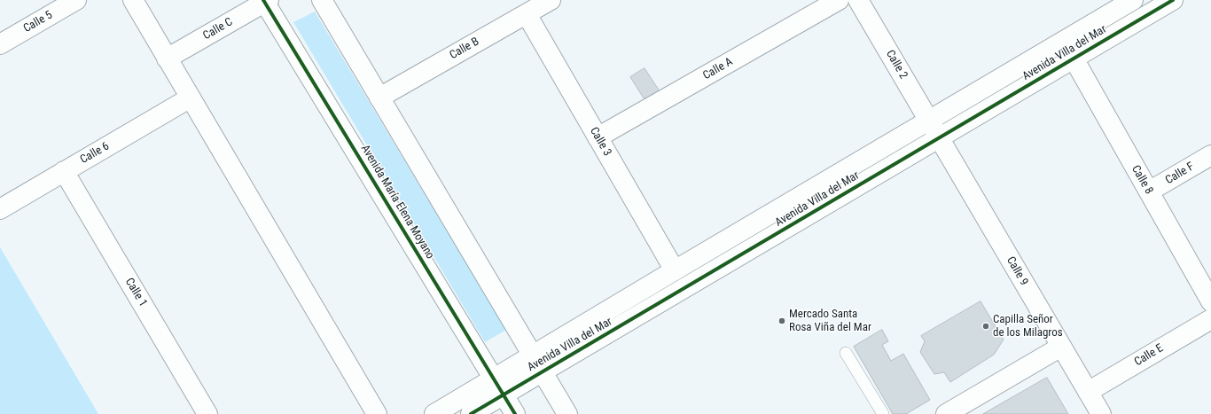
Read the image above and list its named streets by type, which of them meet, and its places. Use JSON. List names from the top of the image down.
{
  "streets": {
    "street": [
      "Calle 5",
      "Calle C",
      "Calle B",
      "Avenida Villa del Mar",
      "Calle 2",
      "Calle A",
      "Calle 3",
      "Calle 6",
      "Calle F",
      "Calle 8",
      "Avenida María Elena Moyano",
      "Calle 9",
      "Calle 1",
      "Calle E"
    ]
  },
  "crossings": [
    ["Calle C", "Avenida María Elena Moyano"],
    ["Calle B", "Calle 3"],
    ["Avenida Villa del Mar", "Calle 2"],
    ["Avenida Villa del Mar", "Calle 3"],
    ["Avenida Villa del Mar", "Calle 8"],
    ["Avenida Villa del Mar", "Avenida María Elena Moyano"],
    ["Avenida Villa del Mar", "Calle 9"],
    ["Calle 2", "Calle 9"],
    ["Calle A", "Calle 3"],
    ["Calle 6", "Calle 1"],
    ["Calle F", "Calle 8"],
    ["Calle 9", "Calle E"]
  ],
  "places": ["Mercado Santa Rosa Viña del Mar", "Capilla Señor de los Milagros"]
}
